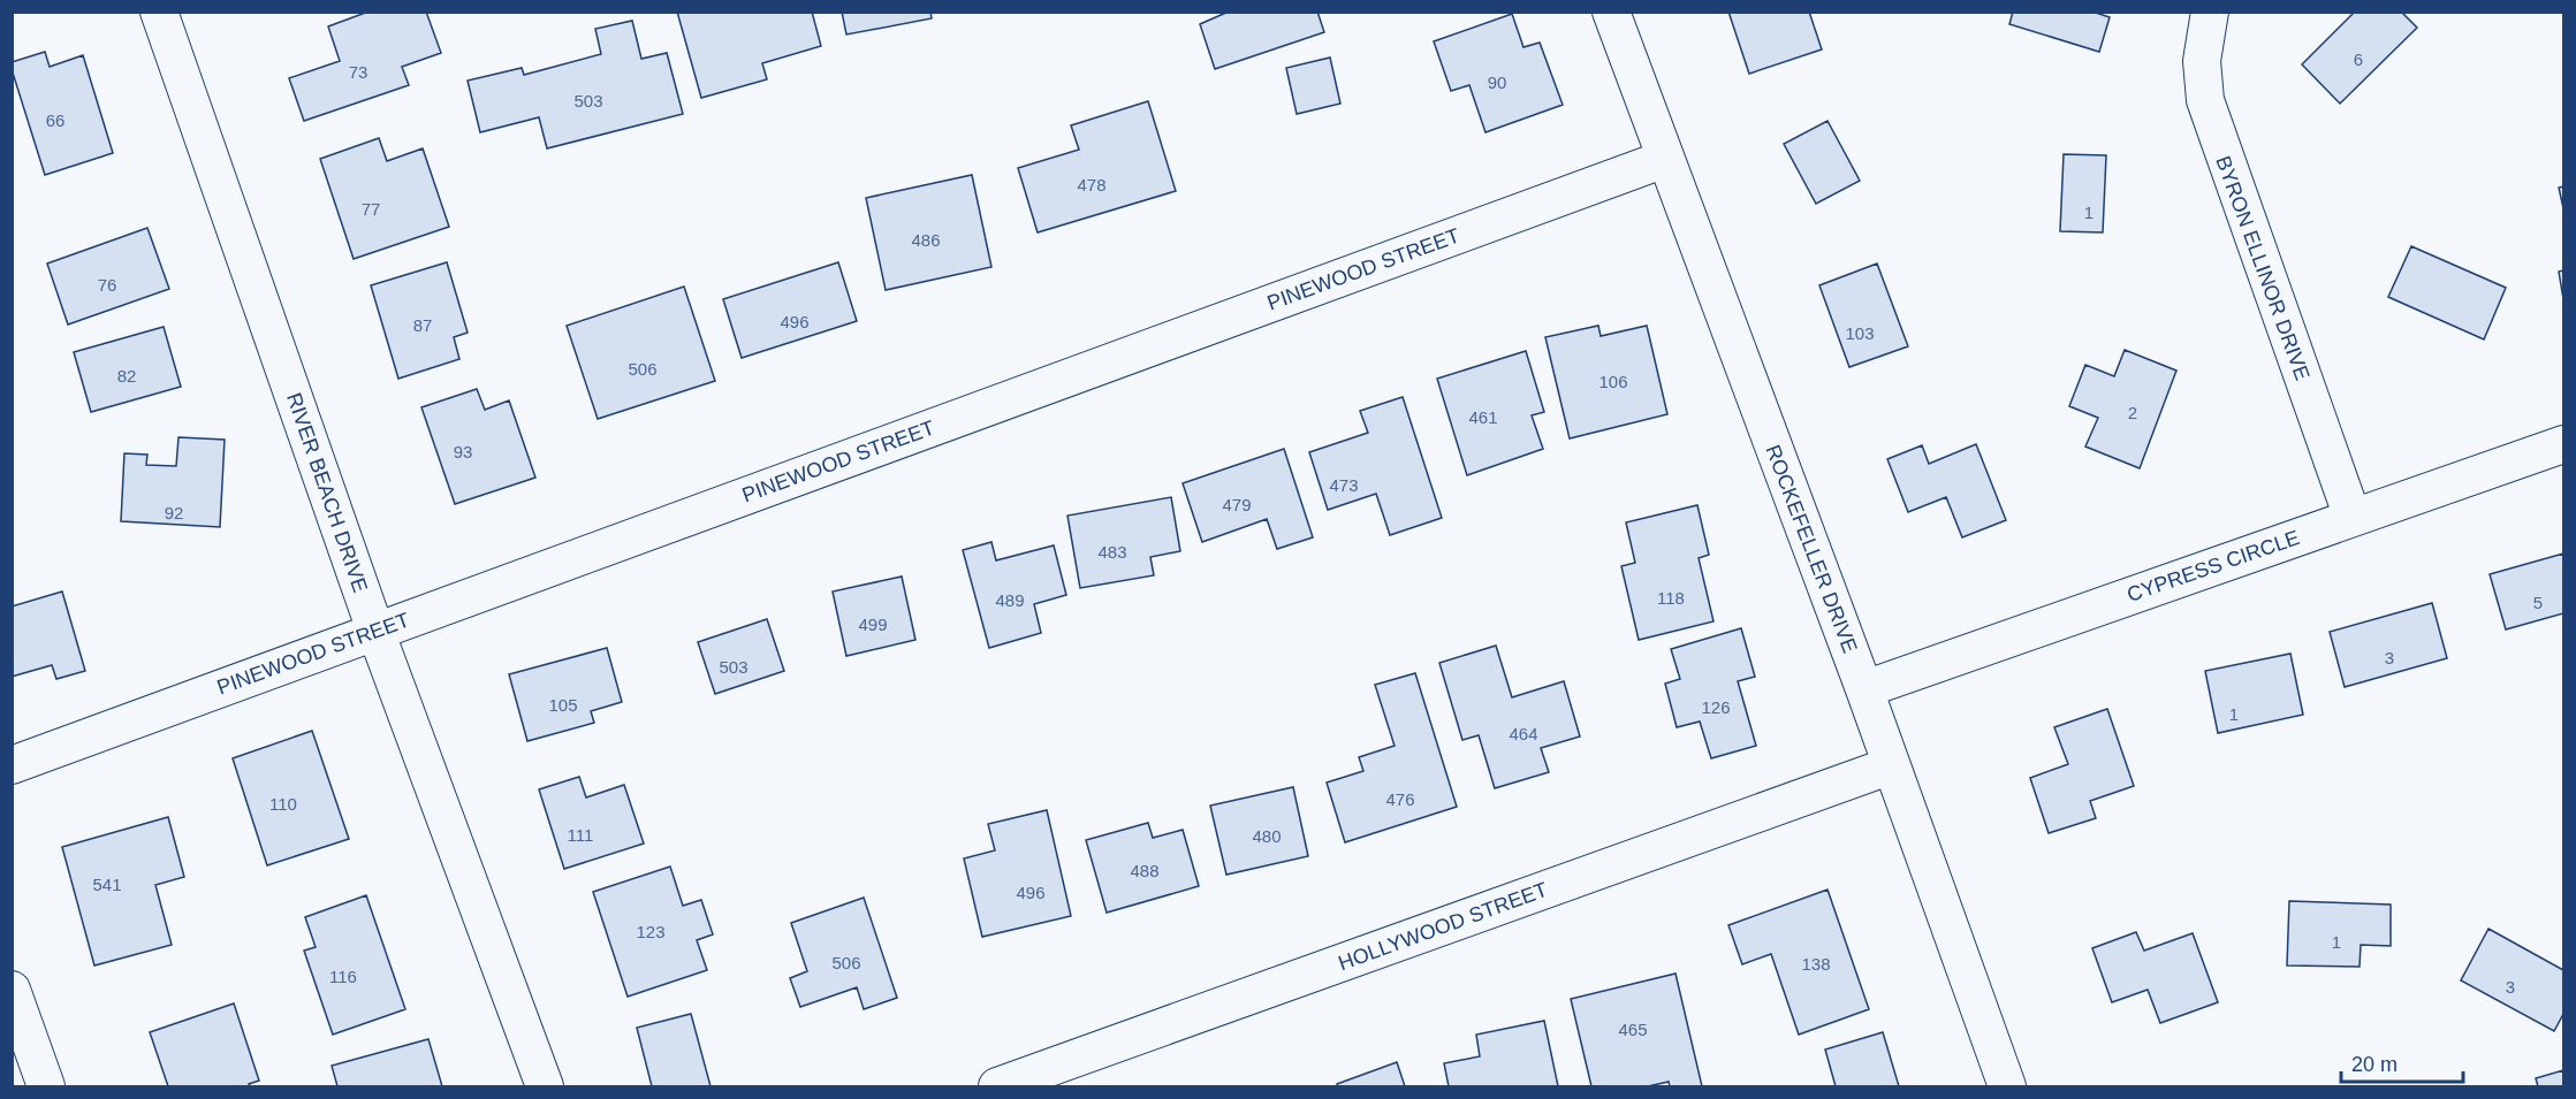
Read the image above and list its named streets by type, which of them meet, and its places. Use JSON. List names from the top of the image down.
{
  "streets": {
    "street": [
      "BYRON ELLINOR DRIVE",
      "PINEWOOD STREET",
      "RIVER BEACH DRIVE",
      "ROCKEFELLER DRIVE",
      "CYPRESS CIRCLE",
      "HOLLYWOOD STREET"
    ]
  },
  "crossings": [
    ["BYRON ELLINOR DRIVE", "CYPRESS CIRCLE"],
    ["PINEWOOD STREET", "RIVER BEACH DRIVE"],
    ["PINEWOOD STREET", "ROCKEFELLER DRIVE"],
    ["ROCKEFELLER DRIVE", "CYPRESS CIRCLE"],
    ["ROCKEFELLER DRIVE", "HOLLYWOOD STREET"]
  ],
  "house_numbers": [
    "6",
    "73",
    "90",
    "503",
    "66",
    "478",
    "77",
    "1",
    "486",
    "76",
    "496",
    "87",
    "103",
    "506",
    "82",
    "106",
    "2",
    "461",
    "93",
    "473",
    "479",
    "92",
    "483",
    "118",
    "489",
    "5",
    "499",
    "3",
    "503",
    "105",
    "126",
    "1",
    "464",
    "476",
    "110",
    "111",
    "480",
    "488",
    "541",
    "496",
    "123",
    "1",
    "506",
    "138",
    "116",
    "3",
    "465"
  ],
  "scale_bar": "20 m"
}
